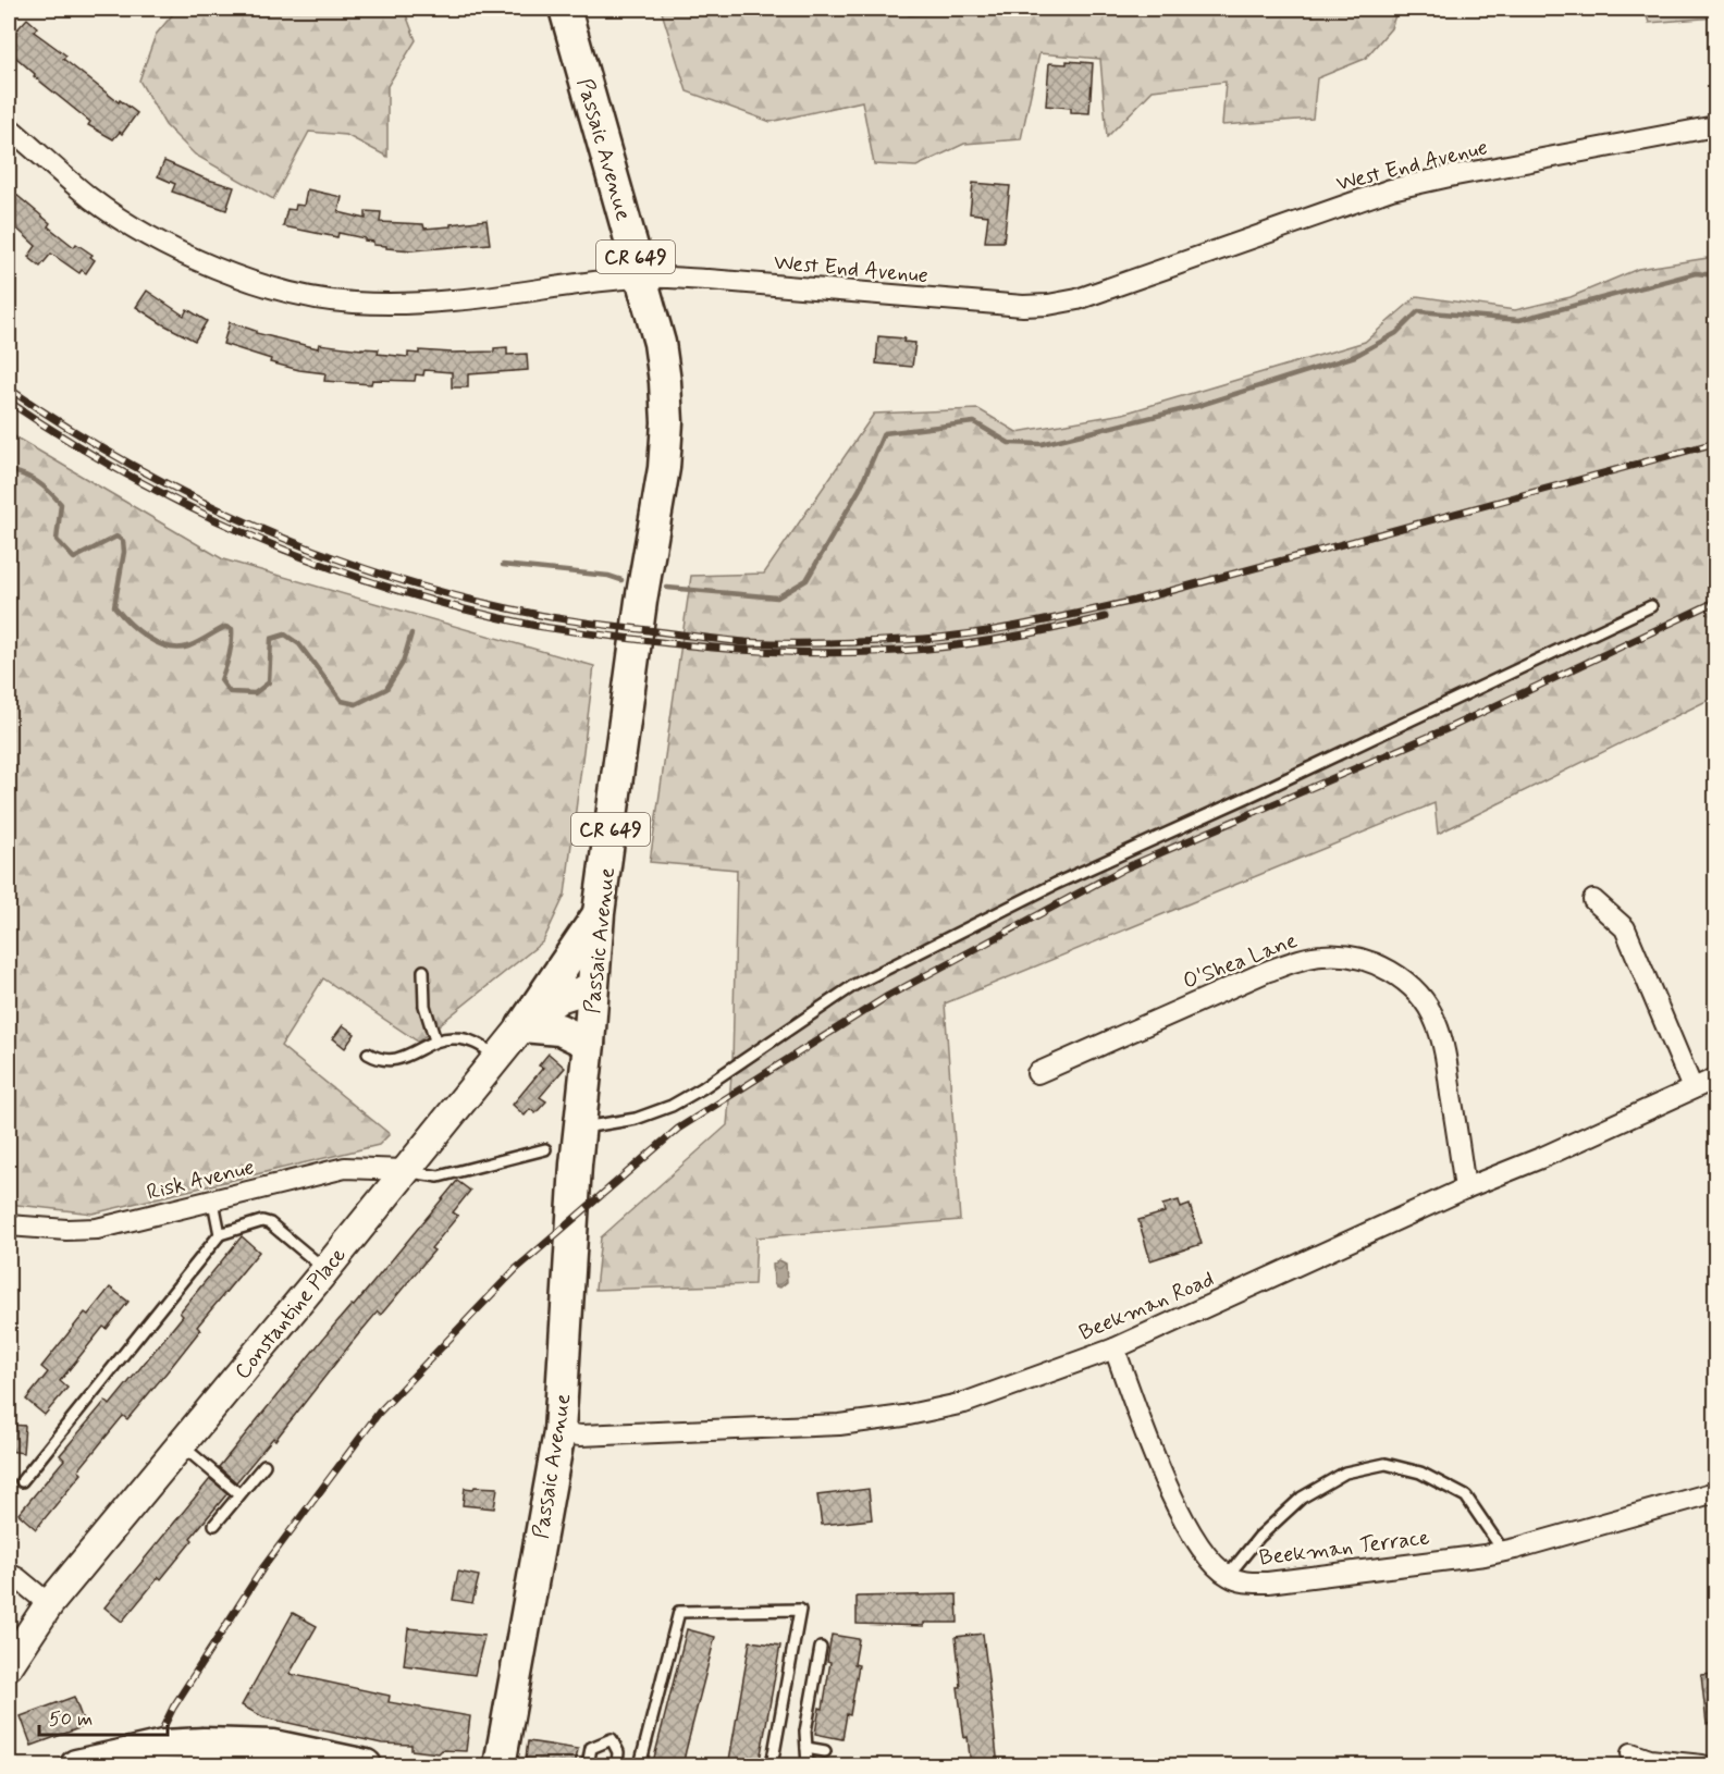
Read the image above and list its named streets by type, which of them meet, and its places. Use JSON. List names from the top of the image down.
{
  "streets": {
    "main road": ["Passaic Avenue", "CR 649"],
    "street": [
      "West End Avenue",
      "O'Shea Lane",
      "Risk Avenue",
      "Beekman Road",
      "Constantine Place",
      "Beekman Terrace"
    ]
  },
  "crossings": [
    ["Passaic Avenue", "West End Avenue"],
    ["Passaic Avenue", "Beekman Road"],
    ["Passaic Avenue", "Constantine Place"],
    ["O'Shea Lane", "Beekman Road"],
    ["Risk Avenue", "Constantine Place"]
  ],
  "scale_bar": "50 m"
}
